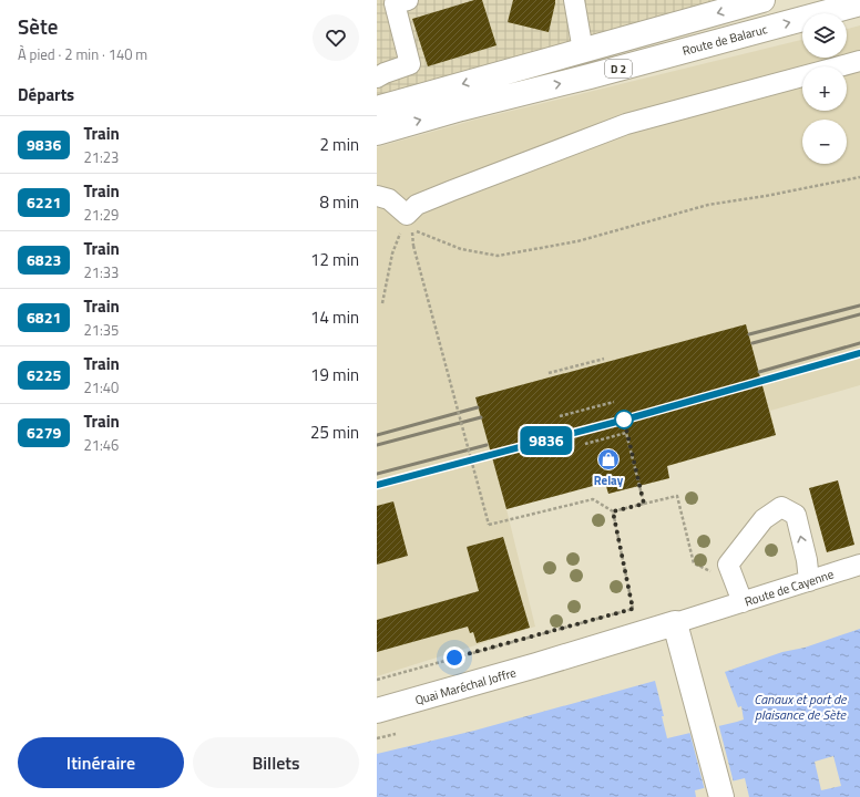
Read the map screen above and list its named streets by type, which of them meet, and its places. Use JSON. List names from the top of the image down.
{
  "streets": {
    "main road": ["Route de Balaruc", "D 2", "Quai Maréchal Joffre"],
    "street": ["Route de Cayenne"]
  },
  "crossings": [
    ["Route de Balaruc", "D 2"],
    ["Route de Cayenne", "Quai Maréchal Joffre"]
  ],
  "water": ["Canaux et port de plaisance de Sète"],
  "places": {
    "shop": ["Relay"]
  },
  "page": {
    "heading": [
      ["Sète", "À pied · 2 min · 140 m"],
      "Départs"
    ],
    "on_map": "9836",
    "map_buttons": ["+", "−"],
    "list": [
      {
        "mark": "9836",
        "name": "Train",
        "note": "21:23",
        "value": "2 min"
      },
      {
        "mark": "6221",
        "name": "Train",
        "note": "21:29",
        "value": "8 min"
      },
      {
        "mark": "6823",
        "name": "Train",
        "note": "21:33",
        "value": "12 min"
      },
      {
        "mark": "6821",
        "name": "Train",
        "note": "21:35",
        "value": "14 min"
      },
      {
        "mark": "6225",
        "name": "Train",
        "note": "21:40",
        "value": "19 min"
      },
      {
        "mark": "6279",
        "name": "Train",
        "note": "21:46",
        "value": "25 min"
      }
    ],
    "buttons": ["Itinéraire", "Billets"]
  }
}
